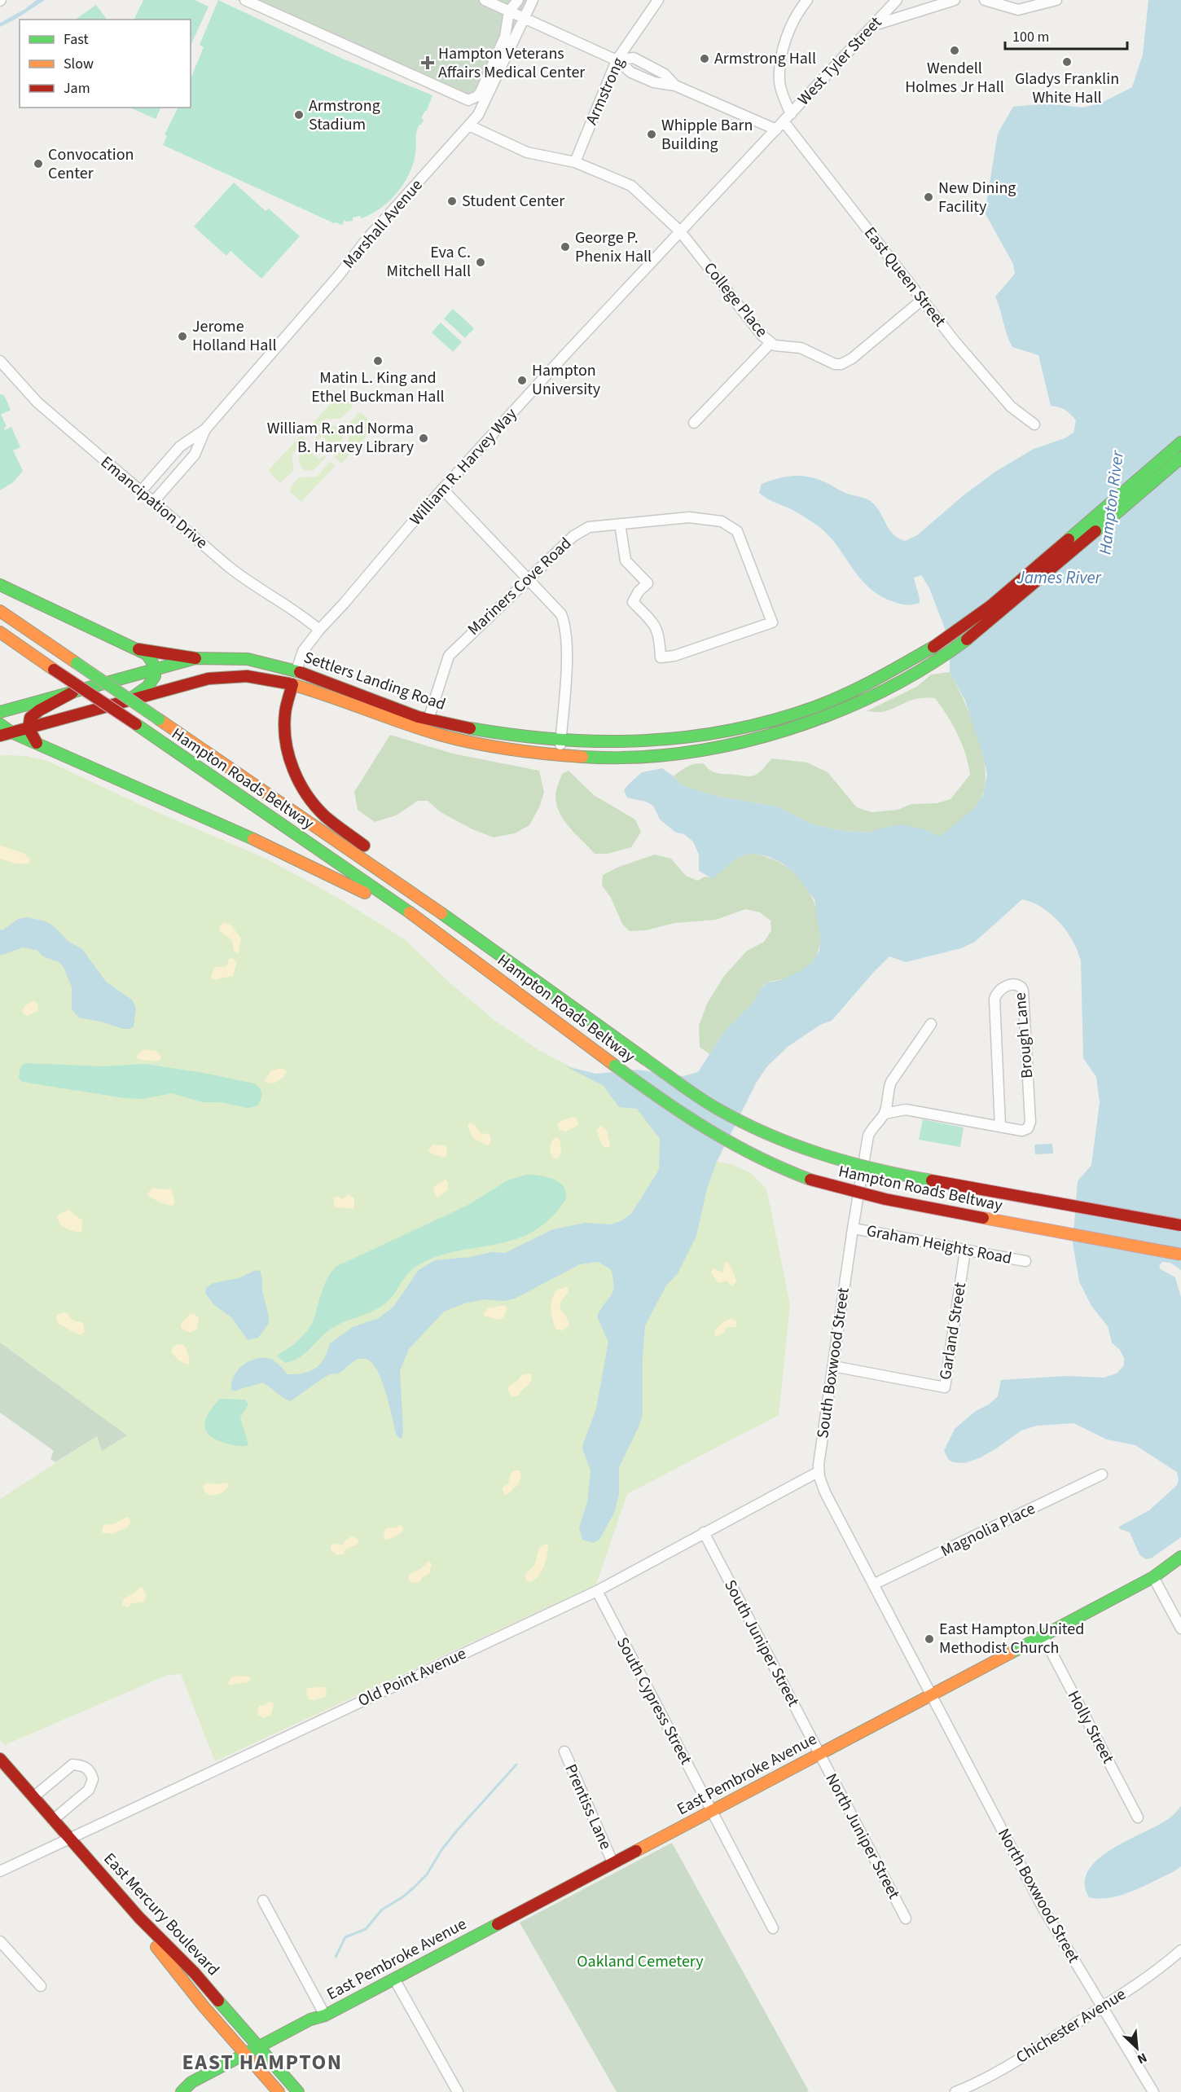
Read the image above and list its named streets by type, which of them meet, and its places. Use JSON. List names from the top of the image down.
{
  "streets": {
    "main road": [
      "Settlers Landing Road",
      "Hampton Roads Beltway",
      "East Pembroke Avenue",
      "East Mercury Boulevard"
    ],
    "street": [
      "West Tyler Street",
      "Armstrong",
      "Marshall Avenue",
      "East Queen Street",
      "College Place",
      "William R. Harvey Way",
      "Emancipation Drive",
      "Mariners Cove Road",
      "Brough Lane",
      "Graham Heights Road",
      "Garland Street",
      "South Boxwood Street",
      "Magnolia Place",
      "South Juniper Street",
      "Old Point Avenue",
      "South Cypress Street",
      "Holly Street",
      "Prentiss Lane",
      "North Juniper Street",
      "North Boxwood Street",
      "Chichester Avenue"
    ]
  },
  "crossings": [
    ["West Tyler Street", "East Queen Street"],
    ["West Tyler Street", "William R. Harvey Way"],
    ["Armstrong", "College Place"],
    ["Marshall Avenue", "College Place"],
    ["Marshall Avenue", "Emancipation Drive"],
    ["East Queen Street", "College Place"],
    ["East Queen Street", "William R. Harvey Way"],
    ["College Place", "William R. Harvey Way"],
    ["William R. Harvey Way", "Emancipation Drive"],
    ["William R. Harvey Way", "Settlers Landing Road"],
    ["Mariners Cove Road", "Settlers Landing Road"],
    ["Brough Lane", "South Boxwood Street"],
    ["Graham Heights Road", "Garland Street"],
    ["Graham Heights Road", "South Boxwood Street"],
    ["Garland Street", "South Boxwood Street"],
    ["South Boxwood Street", "Magnolia Place"],
    ["South Boxwood Street", "Old Point Avenue"],
    ["South Boxwood Street", "East Pembroke Avenue"],
    ["South Boxwood Street", "North Boxwood Street"],
    ["South Juniper Street", "Old Point Avenue"],
    ["South Juniper Street", "East Pembroke Avenue"],
    ["South Juniper Street", "North Juniper Street"],
    ["Old Point Avenue", "South Cypress Street"],
    ["Old Point Avenue", "East Mercury Boulevard"],
    ["South Cypress Street", "East Pembroke Avenue"],
    ["Holly Street", "East Pembroke Avenue"],
    ["East Pembroke Avenue", "Prentiss Lane"],
    ["East Pembroke Avenue", "North Juniper Street"],
    ["East Pembroke Avenue", "North Boxwood Street"],
    ["East Pembroke Avenue", "East Mercury Boulevard"],
    ["North Boxwood Street", "Chichester Avenue"]
  ],
  "districts": ["EAST HAMPTON"],
  "water": ["Hampton River", "James River"],
  "parks": ["Oakland Cemetery"],
  "places": {
    "other": [
      "Wendell Holmes Jr Hall",
      "Armstrong Hall",
      "Gladys Franklin White Hall",
      "Armstrong Stadium",
      "Whipple Barn Building",
      "Convocation Center",
      "New Dining Facility",
      "Student Center",
      "George P. Phenix Hall",
      "Eva C. Mitchell Hall",
      "Jerome Holland Hall",
      "Matin L. King and Ethel Buckman Hall",
      "Hampton University",
      "William R. and Norma B. Harvey Library",
      "East Hampton United Methodist Church"
    ],
    "health": ["Hampton Veterans Affairs Medical Center"]
  },
  "legend": ["Fast", "Slow", "Jam"],
  "scale_bar": "100 m",
  "north": "bottom right"
}
